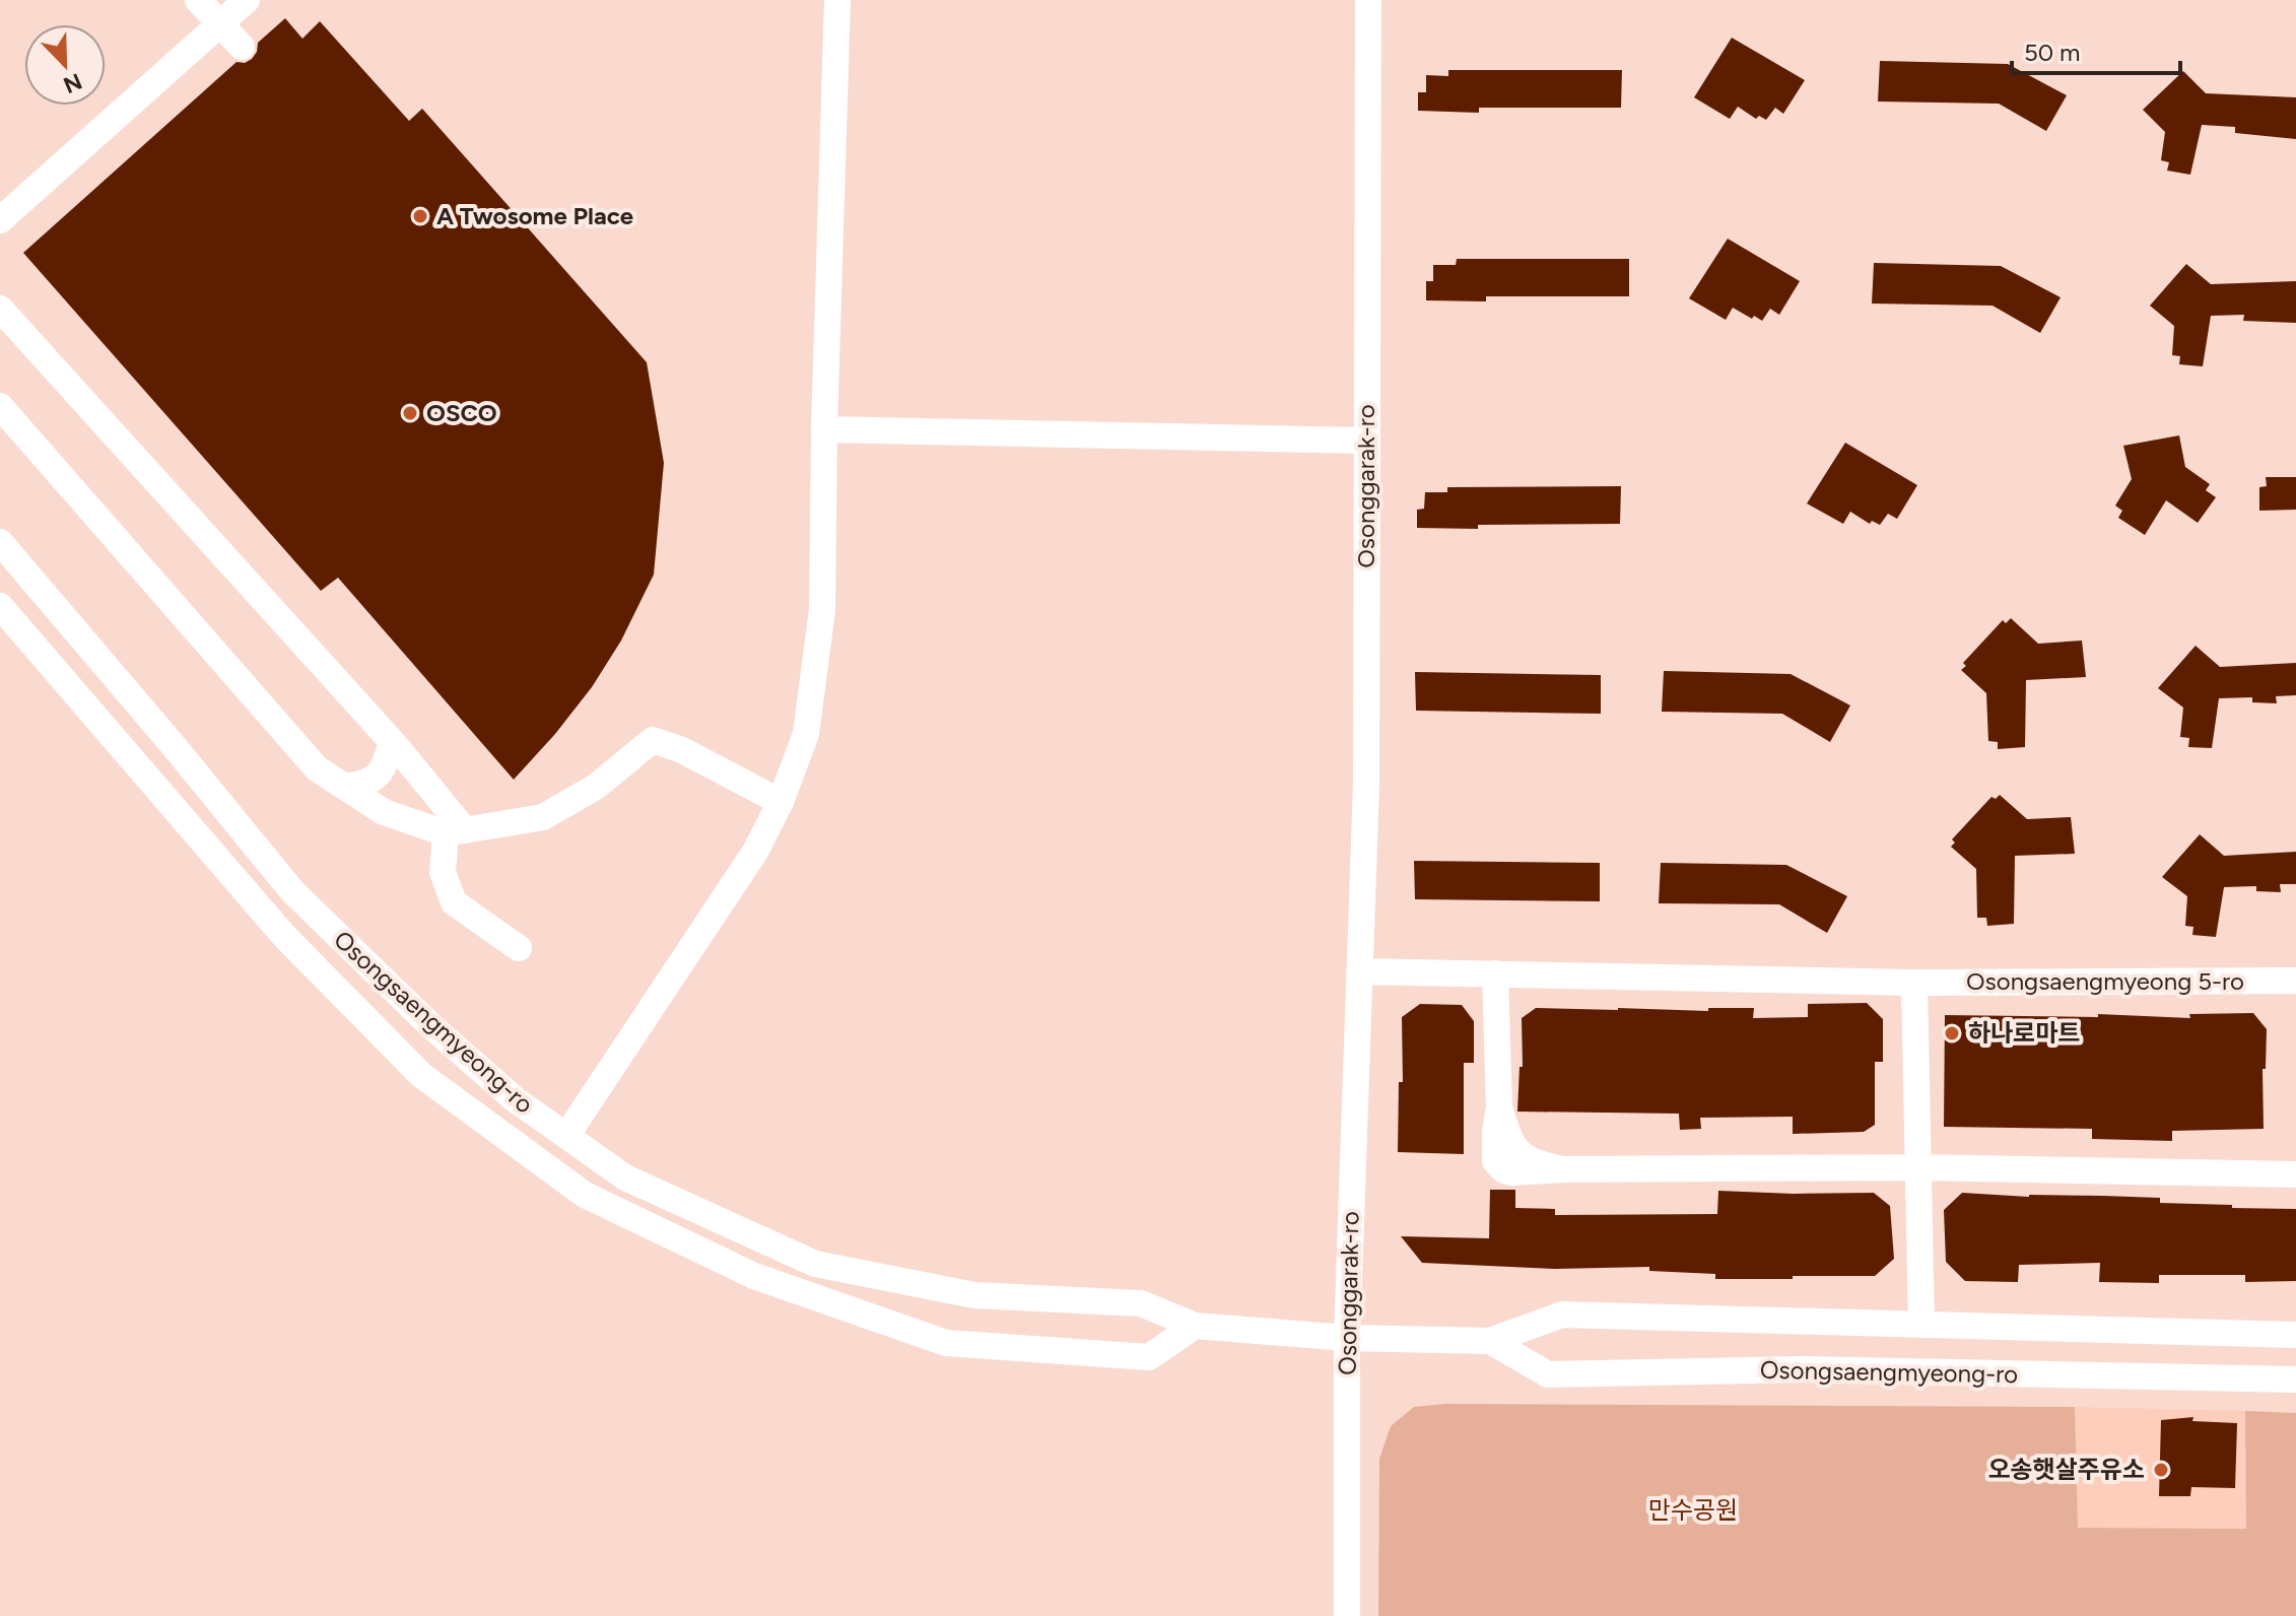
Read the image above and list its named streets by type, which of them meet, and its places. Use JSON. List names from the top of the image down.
{
  "streets": {
    "street": ["Osonggarak-ro", "Osongsaengmyeong 5-ro", "Osongsaengmyeong-ro"]
  },
  "crossings": [
    ["Osonggarak-ro", "Osongsaengmyeong-ro"],
    ["Osongsaengmyeong 5-ro", "Osongsaengmyeong-ro"]
  ],
  "parks": ["만수공원"],
  "places": [
    "A Twosome Place",
    "OSCO",
    "하나로마트",
    "오송햇살주유소"
  ],
  "scale_bar": "50 m",
  "north": "bottom right"
}
